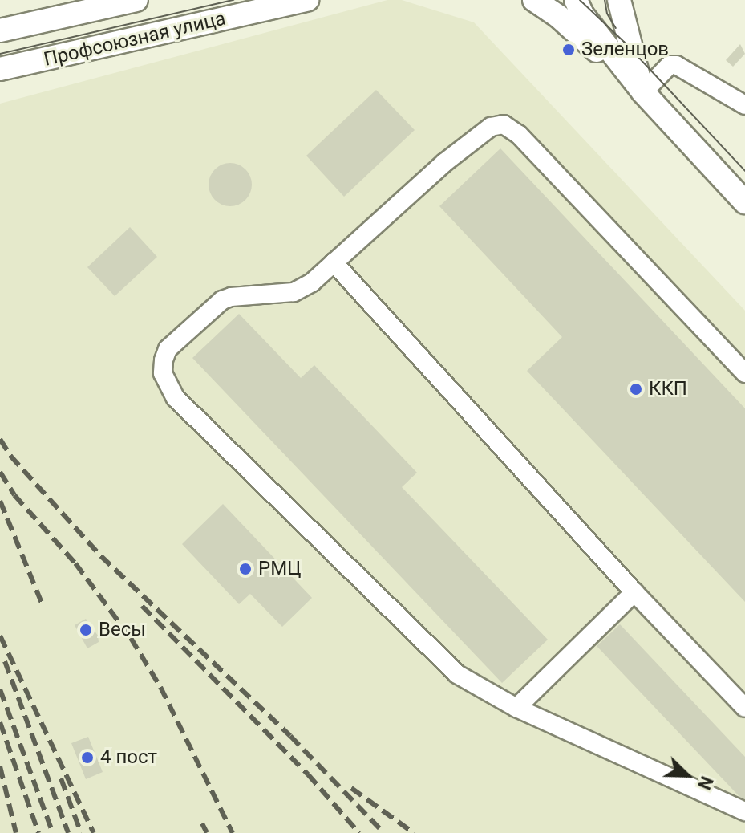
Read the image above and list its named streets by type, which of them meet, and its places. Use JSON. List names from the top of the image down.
{
  "streets": {
    "main road": ["Профсоюзная улица"]
  },
  "places": [
    "Зеленцов",
    "ККП",
    "РМЦ",
    "Весы",
    "4 пост"
  ],
  "north": "bottom right"
}
